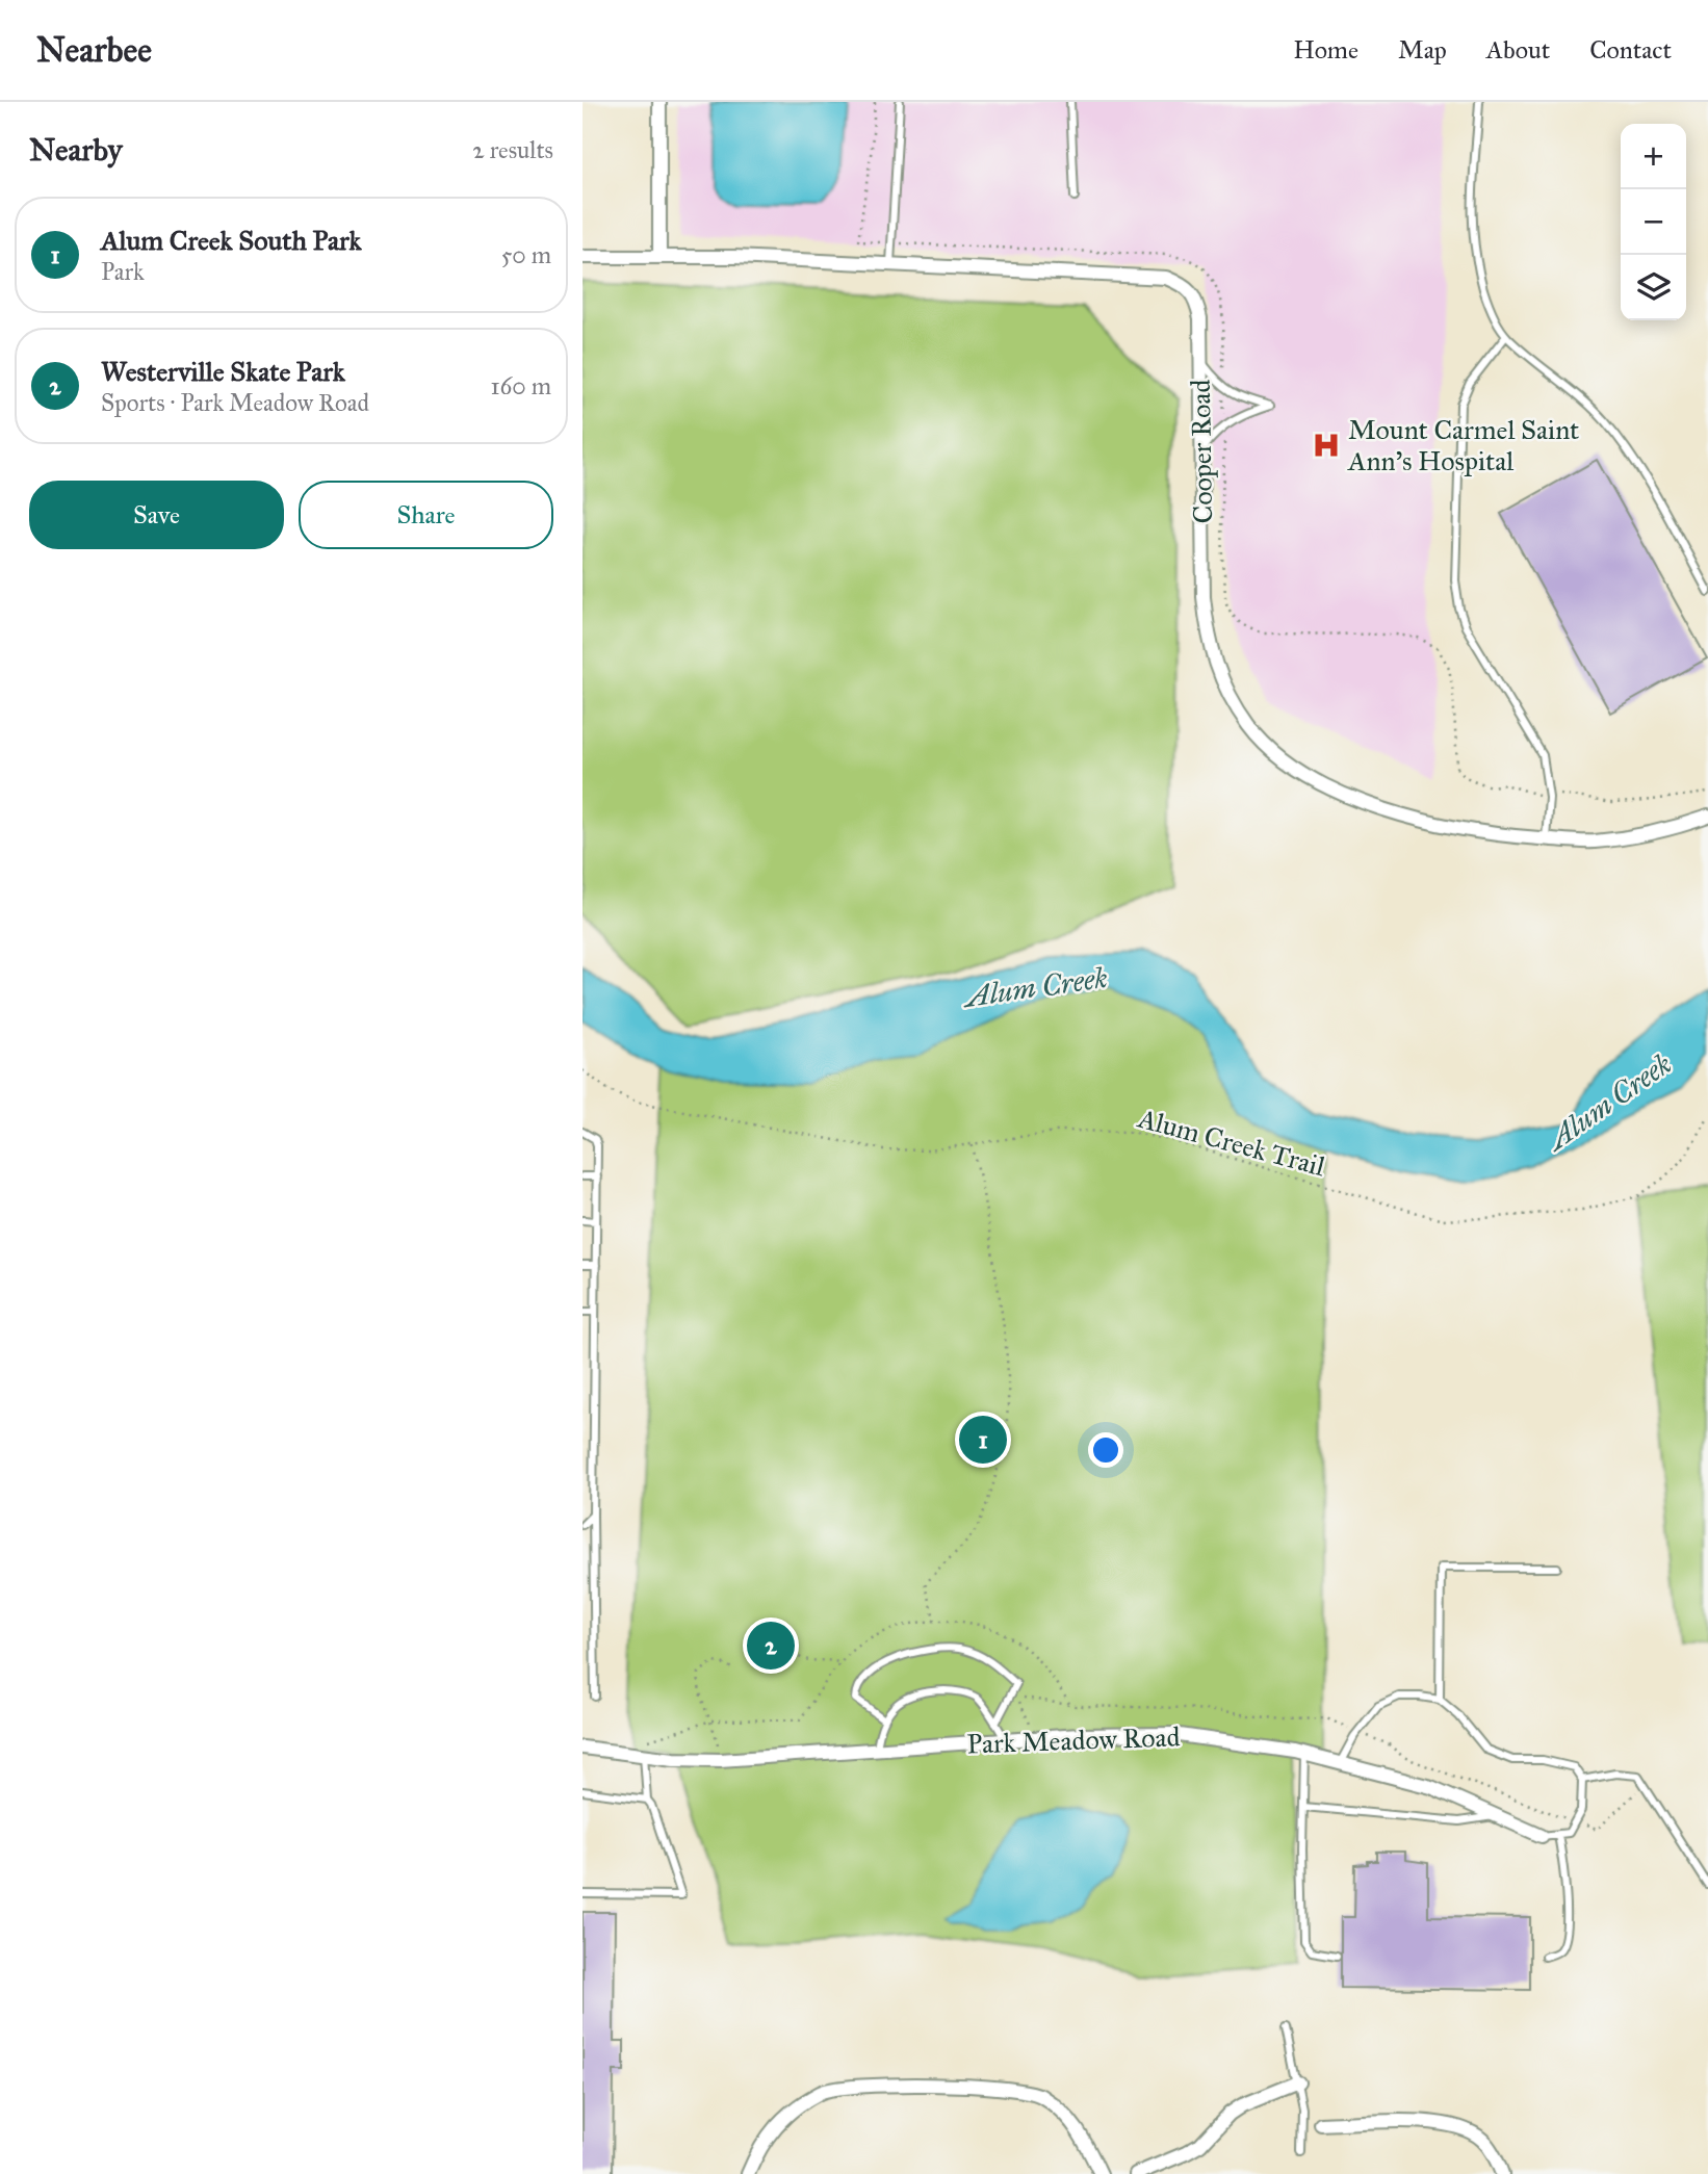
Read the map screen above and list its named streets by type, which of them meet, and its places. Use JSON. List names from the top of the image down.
{
  "streets": {
    "street": ["Cooper Road", "Park Meadow Road"],
    "path": ["Alum Creek Trail"]
  },
  "water": ["Alum Creek"],
  "places": {
    "hospital": ["Mount Carmel Saint Ann's Hospital"]
  },
  "page": {
    "header": "Nearbee",
    "nav": [
      "Home",
      "Map",
      "About",
      "Contact"
    ],
    "heading": ["Nearby", "2 results"],
    "map_buttons": ["+", "−"],
    "list": [
      {
        "mark": "1",
        "name": "Alum Creek South Park",
        "note": "Park",
        "value": "50 m"
      },
      {
        "mark": "2",
        "name": "Westerville Skate Park",
        "note": "Sports · Park Meadow Road",
        "value": "160 m"
      }
    ],
    "buttons": ["Save", "Share"],
    "pins": ["1", "2"]
  }
}
